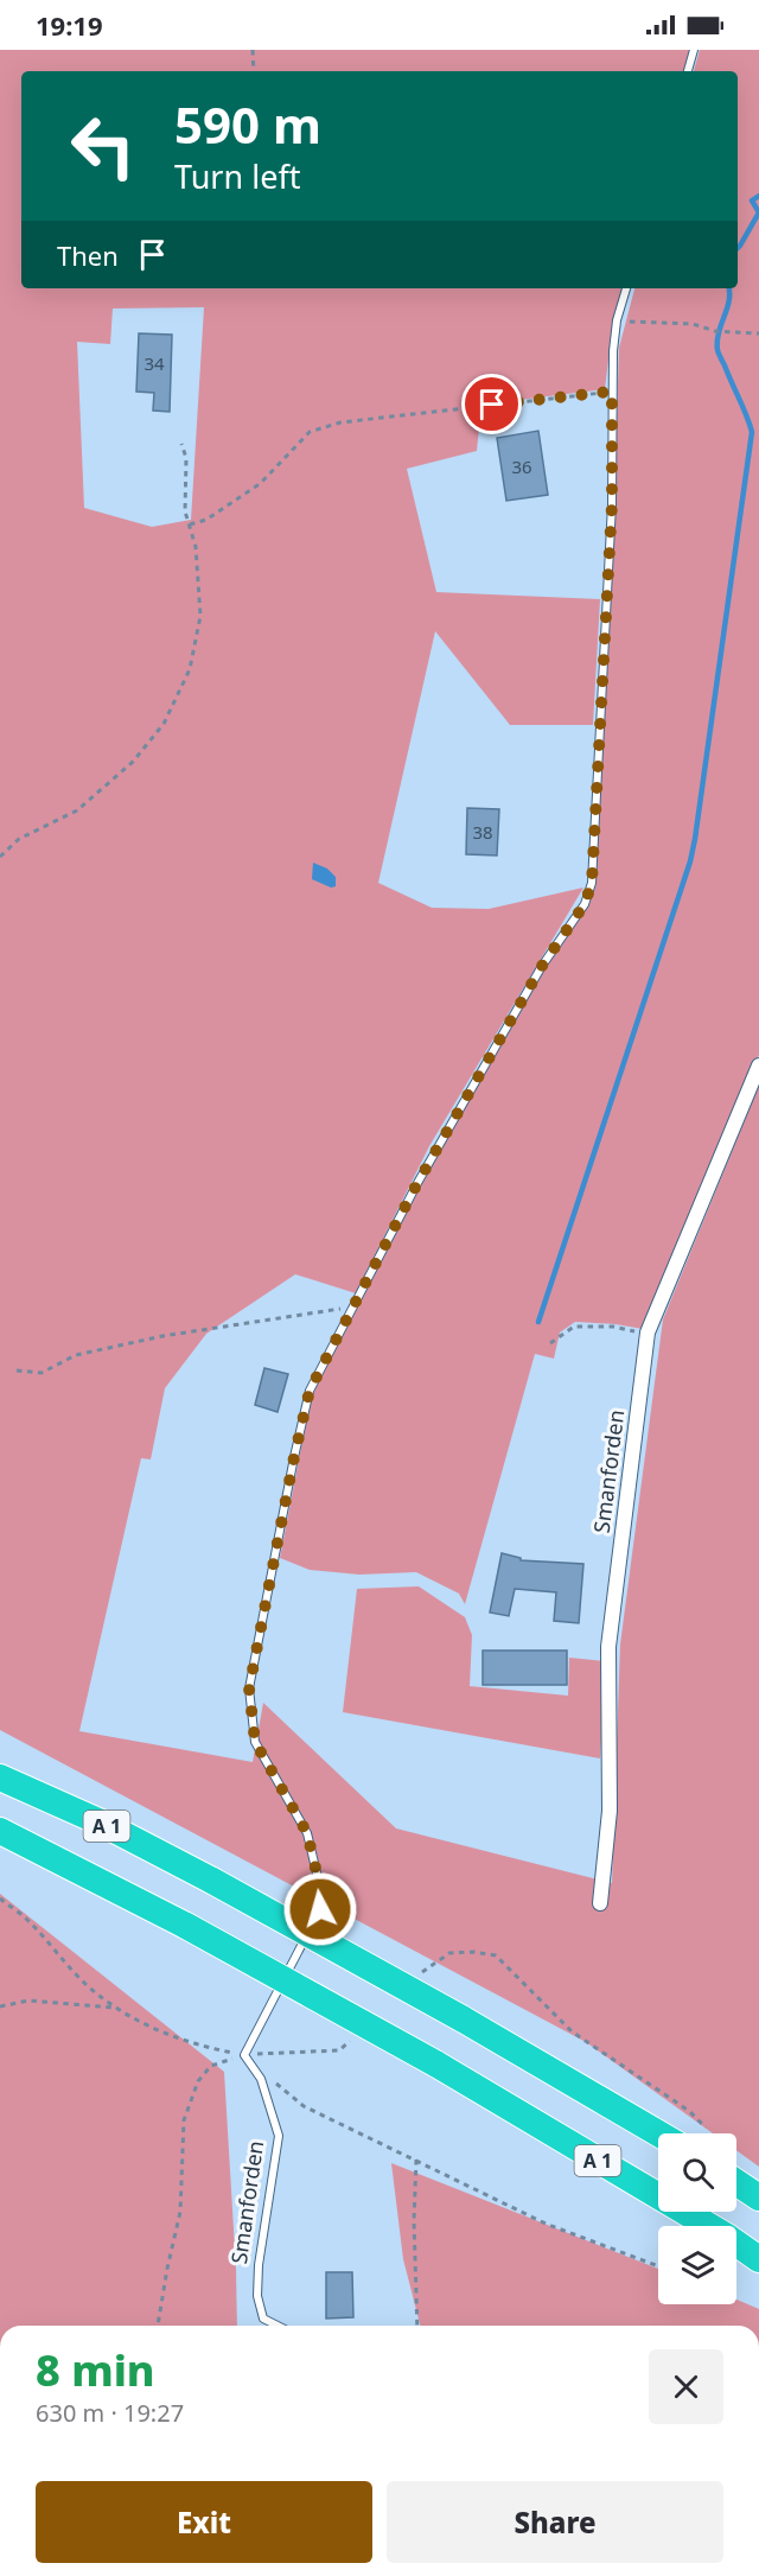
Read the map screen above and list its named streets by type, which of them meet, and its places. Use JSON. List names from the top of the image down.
{
  "streets": {
    "highway": ["A 1"],
    "street": ["Smanforden"]
  },
  "house_numbers": ["34", "36", "38"],
  "page": {
    "status": "19:19",
    "turn": ["590 m", "Turn left"],
    "then": "Then",
    "heading": ["8 min", "630 m · 19:27"],
    "buttons": ["Exit", "Share"]
  }
}
